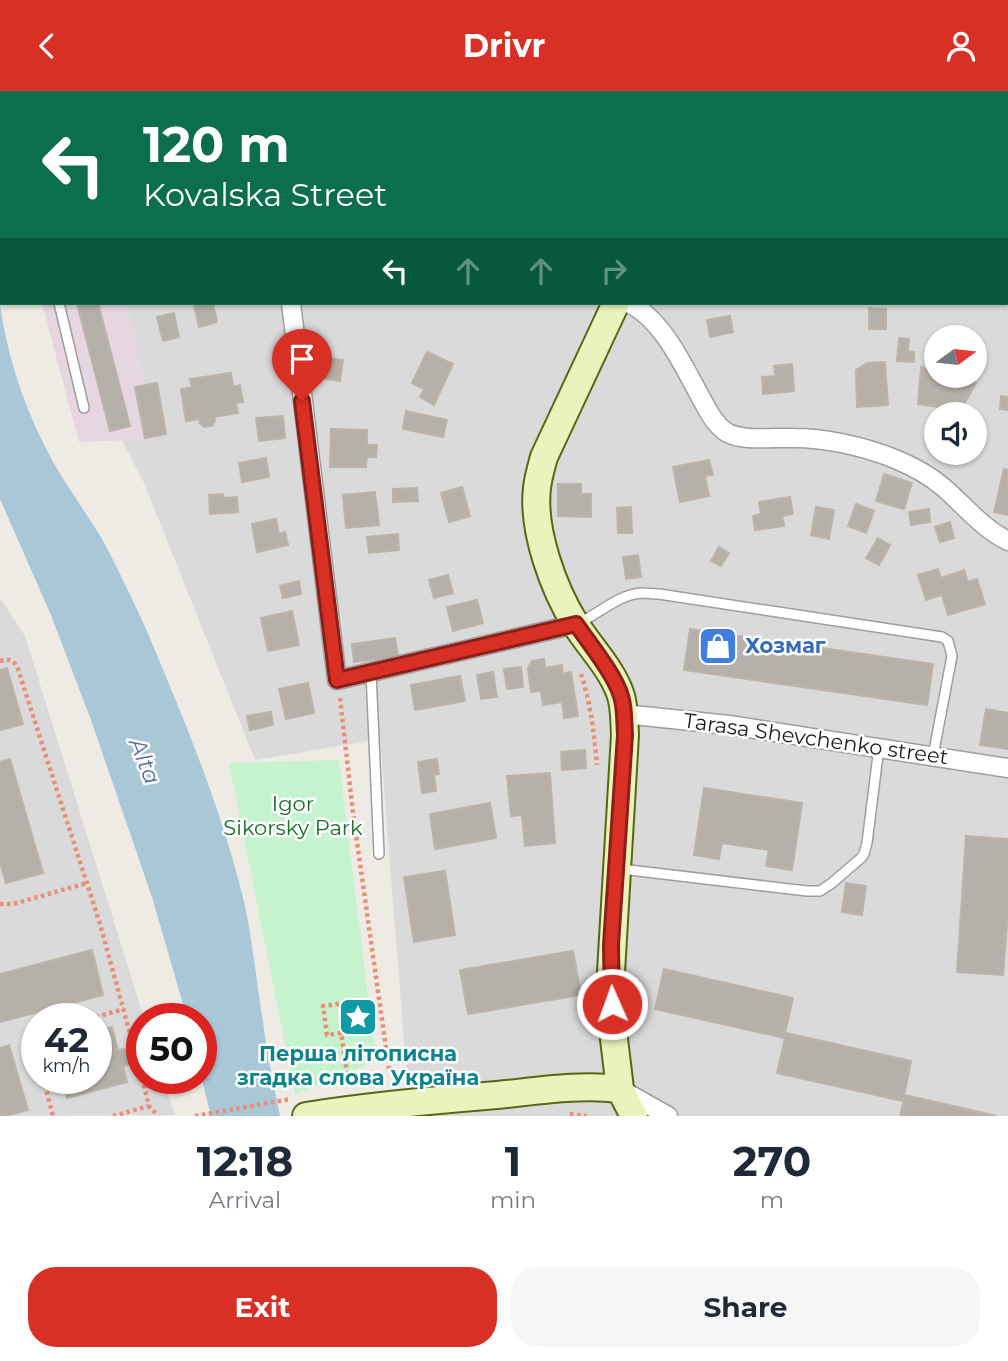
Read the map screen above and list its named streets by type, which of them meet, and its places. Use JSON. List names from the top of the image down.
{
  "streets": {
    "street": ["Tarasa Shevchenko street"]
  },
  "water": ["Alta"],
  "parks": ["Igor Sikorsky Park"],
  "places": {
    "shop": ["Хозмаг"],
    "place": ["Перша літописна згадка слова Україна"]
  },
  "north": "right",
  "page": {
    "header": "Drivr",
    "turn": ["120 m", "Kovalska Street"],
    "speed": "42 km/h",
    "limit": "50",
    "eta": [
      "12:18",
      "Arrival",
      "1",
      "min",
      "270",
      "m"
    ],
    "buttons": ["Exit", "Share"]
  }
}
